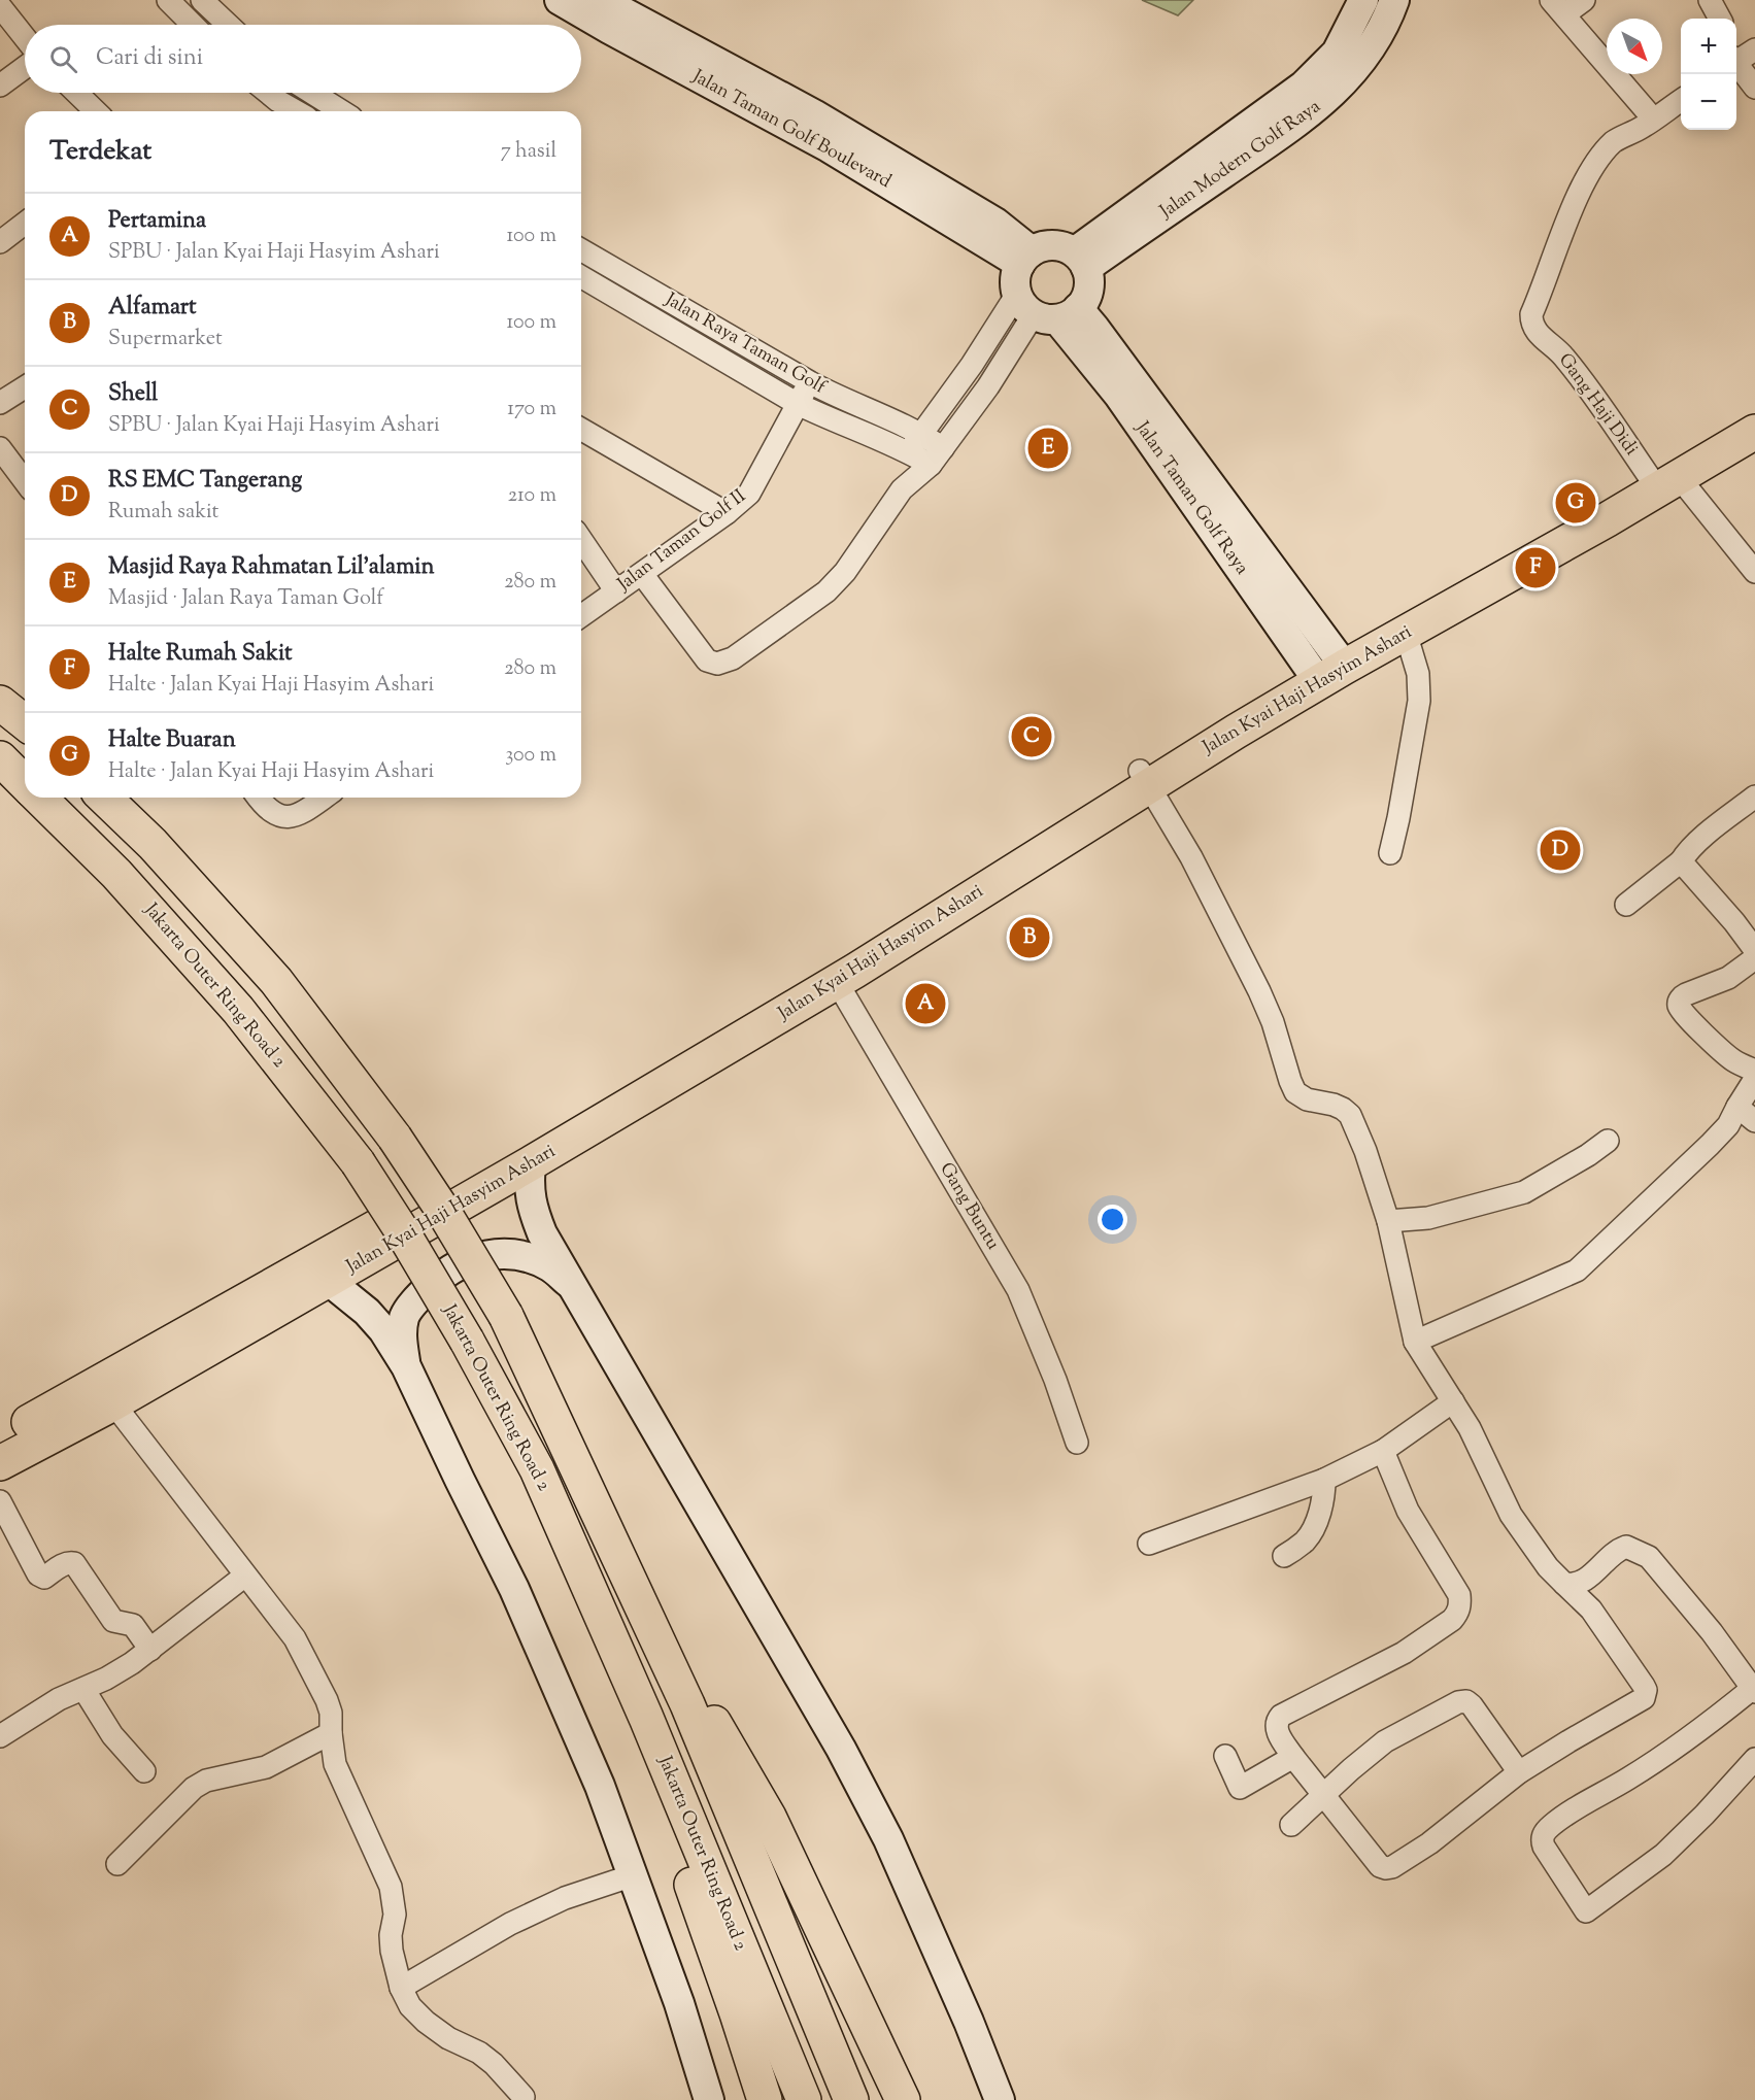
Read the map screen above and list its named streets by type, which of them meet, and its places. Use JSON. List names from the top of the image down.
{
  "streets": {
    "main road": ["Jalan Kyai Haji Hasyim Ashari", "Jakarta Outer Ring Road 2"],
    "street": [
      "Jalan Taman Golf Boulevard",
      "Jalan Modern Golf Raya",
      "Jalan Raya Taman Golf",
      "Gang Haji Didi",
      "Jalan Taman Golf Raya",
      "Jalan Taman Golf II",
      "Gang Buntu"
    ]
  },
  "crossings": [
    ["Jalan Taman Golf Boulevard", "Jalan Modern Golf Raya"],
    ["Jalan Taman Golf Boulevard", "Jalan Taman Golf Raya"],
    ["Jalan Modern Golf Raya", "Jalan Taman Golf Raya"],
    ["Jalan Raya Taman Golf", "Jalan Taman Golf II"],
    ["Gang Haji Didi", "Jalan Kyai Haji Hasyim Ashari"],
    ["Jalan Taman Golf Raya", "Jalan Kyai Haji Hasyim Ashari"],
    ["Jalan Kyai Haji Hasyim Ashari", "Gang Buntu"]
  ],
  "north": "bottom right",
  "page": {
    "map_buttons": ["+", "−"],
    "search": "Cari di sini",
    "heading": ["Terdekat", "7 hasil"],
    "list": [
      {
        "mark": "A",
        "name": "Pertamina",
        "note": "SPBU · Jalan Kyai Haji Hasyim Ashari",
        "value": "100 m"
      },
      {
        "mark": "B",
        "name": "Alfamart",
        "note": "Supermarket",
        "value": "100 m"
      },
      {
        "mark": "C",
        "name": "Shell",
        "note": "SPBU · Jalan Kyai Haji Hasyim Ashari",
        "value": "170 m"
      },
      {
        "mark": "D",
        "name": "RS EMC Tangerang",
        "note": "Rumah sakit",
        "value": "210 m"
      },
      {
        "mark": "E",
        "name": "Masjid Raya Rahmatan Lil'alamin",
        "note": "Masjid · Jalan Raya Taman Golf",
        "value": "280 m"
      },
      {
        "mark": "F",
        "name": "Halte Rumah Sakit",
        "note": "Halte · Jalan Kyai Haji Hasyim Ashari",
        "value": "280 m"
      },
      {
        "mark": "G",
        "name": "Halte Buaran",
        "note": "Halte · Jalan Kyai Haji Hasyim Ashari",
        "value": "300 m"
      }
    ],
    "pins": [
      "E",
      "G",
      "F",
      "C",
      "D",
      "B",
      "A"
    ]
  }
}
